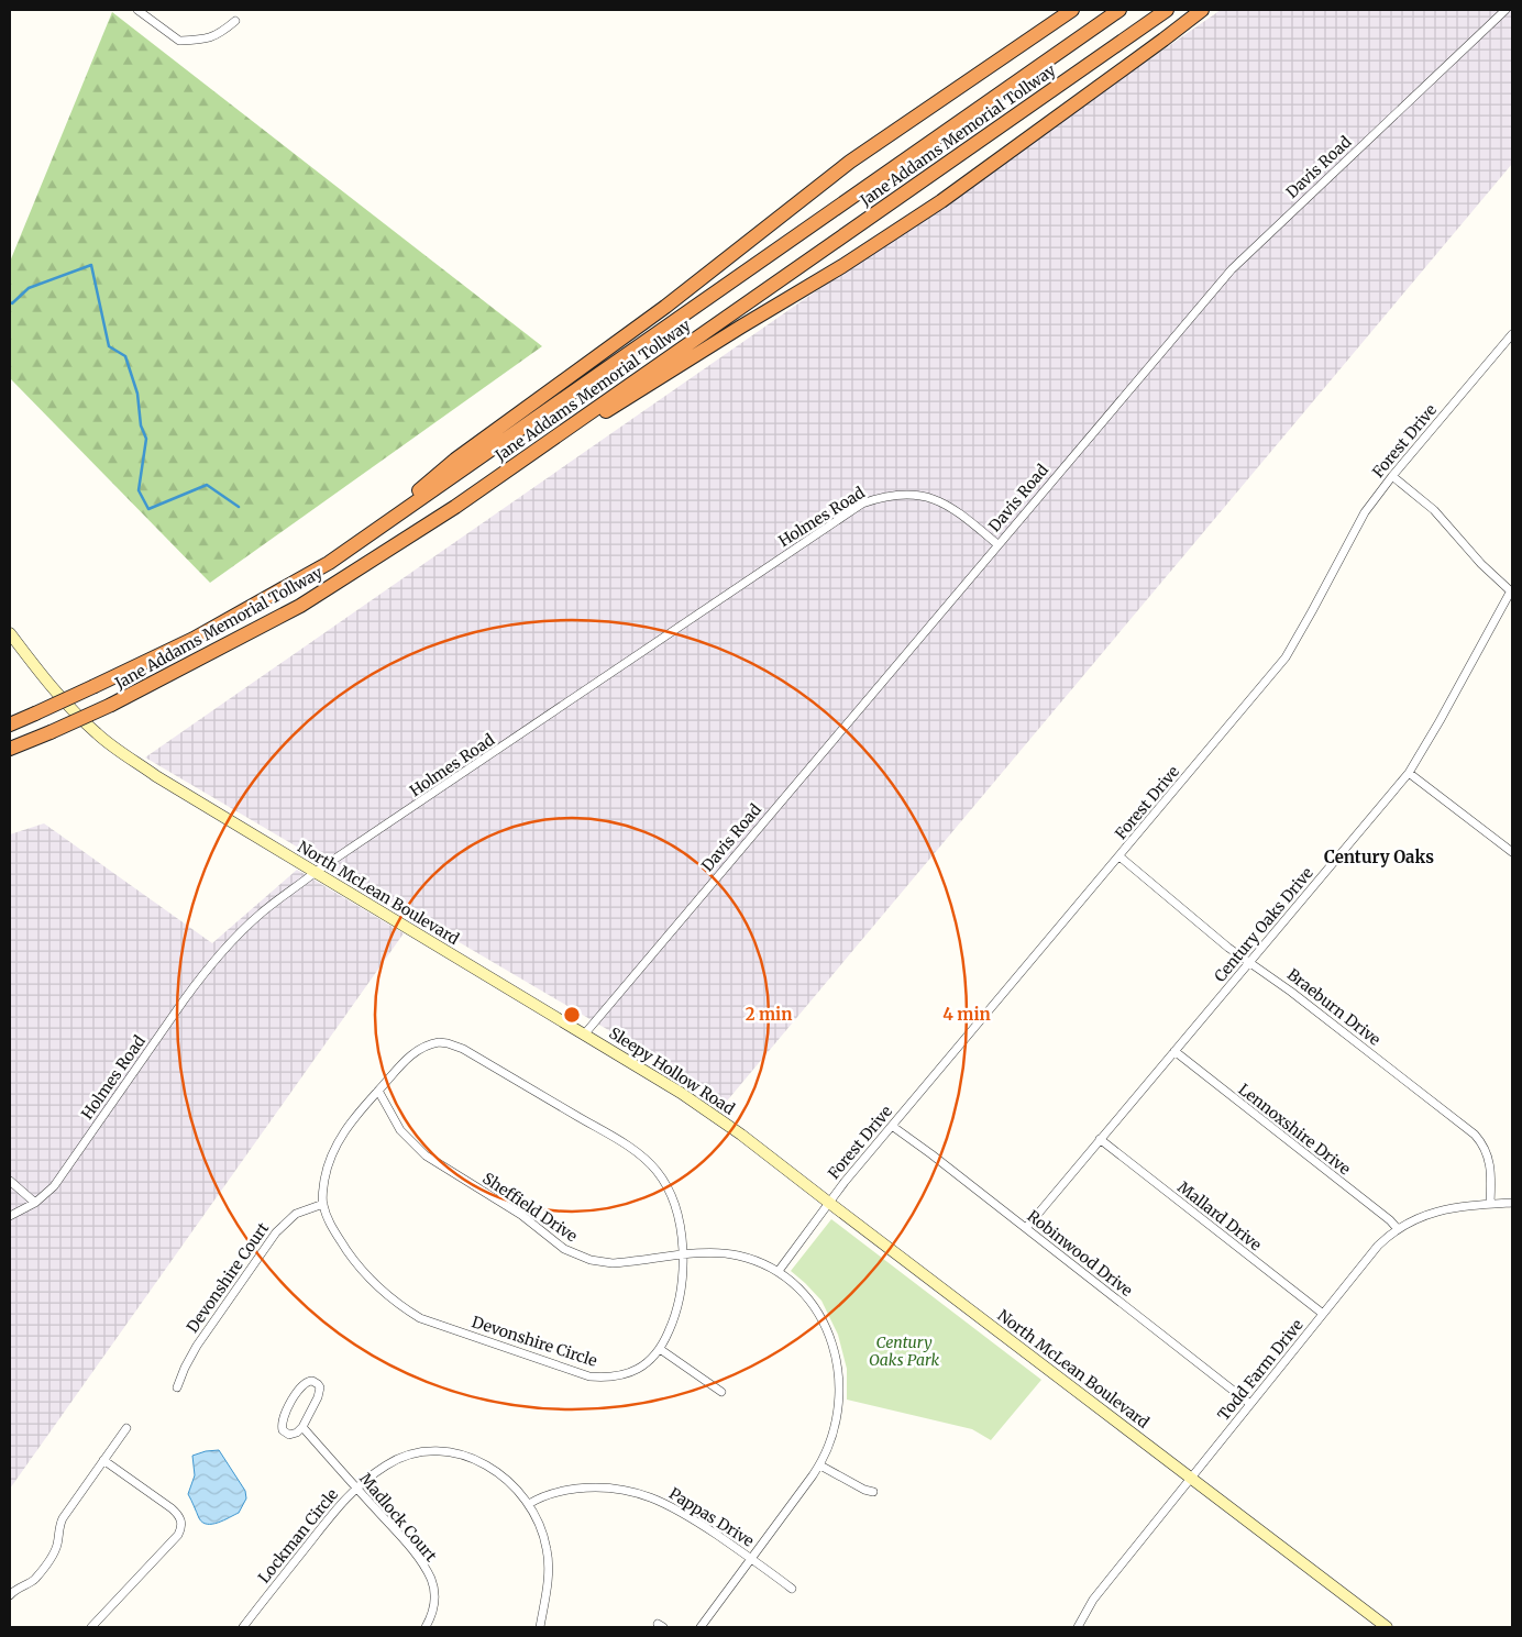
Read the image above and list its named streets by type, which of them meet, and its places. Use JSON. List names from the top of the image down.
{
  "streets": {
    "highway": ["Jane Addams Memorial Tollway"],
    "main road": ["North McLean Boulevard", "Sleepy Hollow Road"],
    "street": [
      "Davis Road",
      "Forest Drive",
      "Holmes Road",
      "Century Oaks Drive",
      "Braeburn Drive",
      "Lennoxshire Drive",
      "Sheffield Drive",
      "Mallard Drive",
      "Robinwood Drive",
      "Devonshire Court",
      "Devonshire Circle",
      "Todd Farm Drive",
      "Madlock Court",
      "Pappas Drive",
      "Lockman Circle"
    ]
  },
  "crossings": [
    ["Davis Road", "Holmes Road"],
    ["Davis Road", "North McLean Boulevard"],
    ["Davis Road", "Sleepy Hollow Road"],
    ["Forest Drive", "North McLean Boulevard"],
    ["Forest Drive", "Braeburn Drive"],
    ["Forest Drive", "Sheffield Drive"],
    ["Forest Drive", "Robinwood Drive"],
    ["Holmes Road", "North McLean Boulevard"],
    ["North McLean Boulevard", "Sleepy Hollow Road"],
    ["North McLean Boulevard", "Todd Farm Drive"],
    ["Century Oaks Drive", "Braeburn Drive"],
    ["Century Oaks Drive", "Lennoxshire Drive"],
    ["Century Oaks Drive", "Mallard Drive"],
    ["Century Oaks Drive", "Robinwood Drive"],
    ["Braeburn Drive", "Todd Farm Drive"],
    ["Lennoxshire Drive", "Todd Farm Drive"],
    ["Sheffield Drive", "Devonshire Circle"],
    ["Sheffield Drive", "Pappas Drive"],
    ["Mallard Drive", "Todd Farm Drive"],
    ["Robinwood Drive", "Todd Farm Drive"],
    ["Devonshire Court", "Devonshire Circle"],
    ["Madlock Court", "Lockman Circle"],
    ["Pappas Drive", "Lockman Circle"]
  ],
  "districts": ["Century Oaks"],
  "parks": ["Century Oaks Park"],
  "rings": ["2 min", "4 min"]
}
